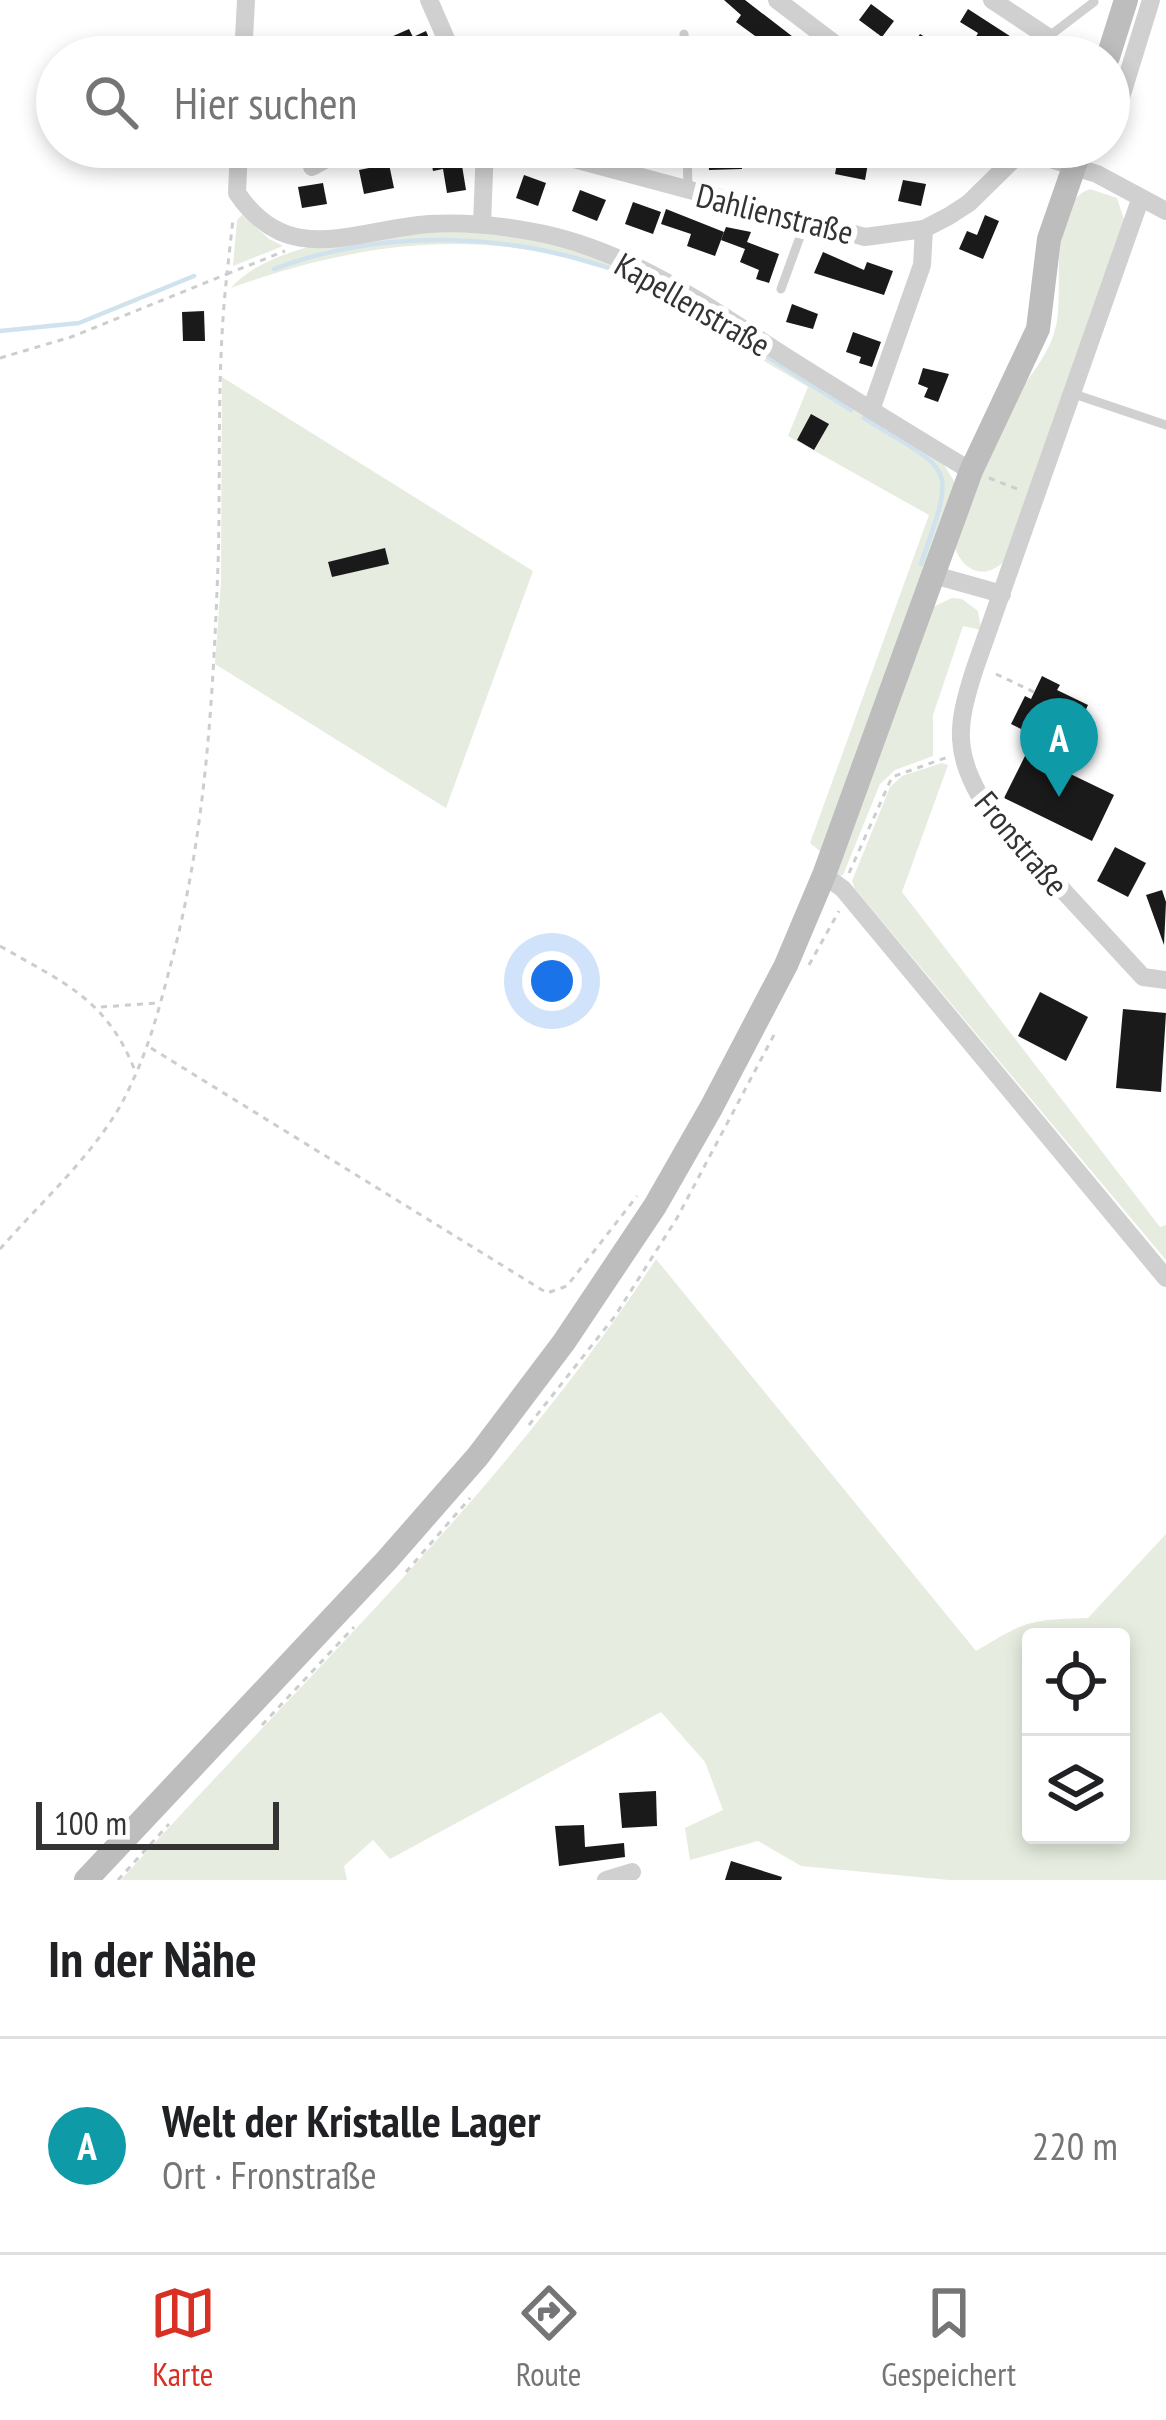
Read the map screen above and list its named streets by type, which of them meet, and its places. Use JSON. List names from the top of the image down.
{
  "streets": {
    "street": ["Dahlienstraße", "Kapellenstraße", "Fronstraße"]
  },
  "scale_bar": "100 m",
  "page": {
    "search": "Hier suchen",
    "pins": "A",
    "scale": "100 m",
    "heading": "In der Nähe",
    "list": [
      {
        "mark": "A",
        "name": "Welt der Kristalle Lager",
        "note": "Ort · Fronstraße",
        "value": "220 m"
      }
    ],
    "nav": ["Karte", "Route", "Gespeichert"]
  }
}
